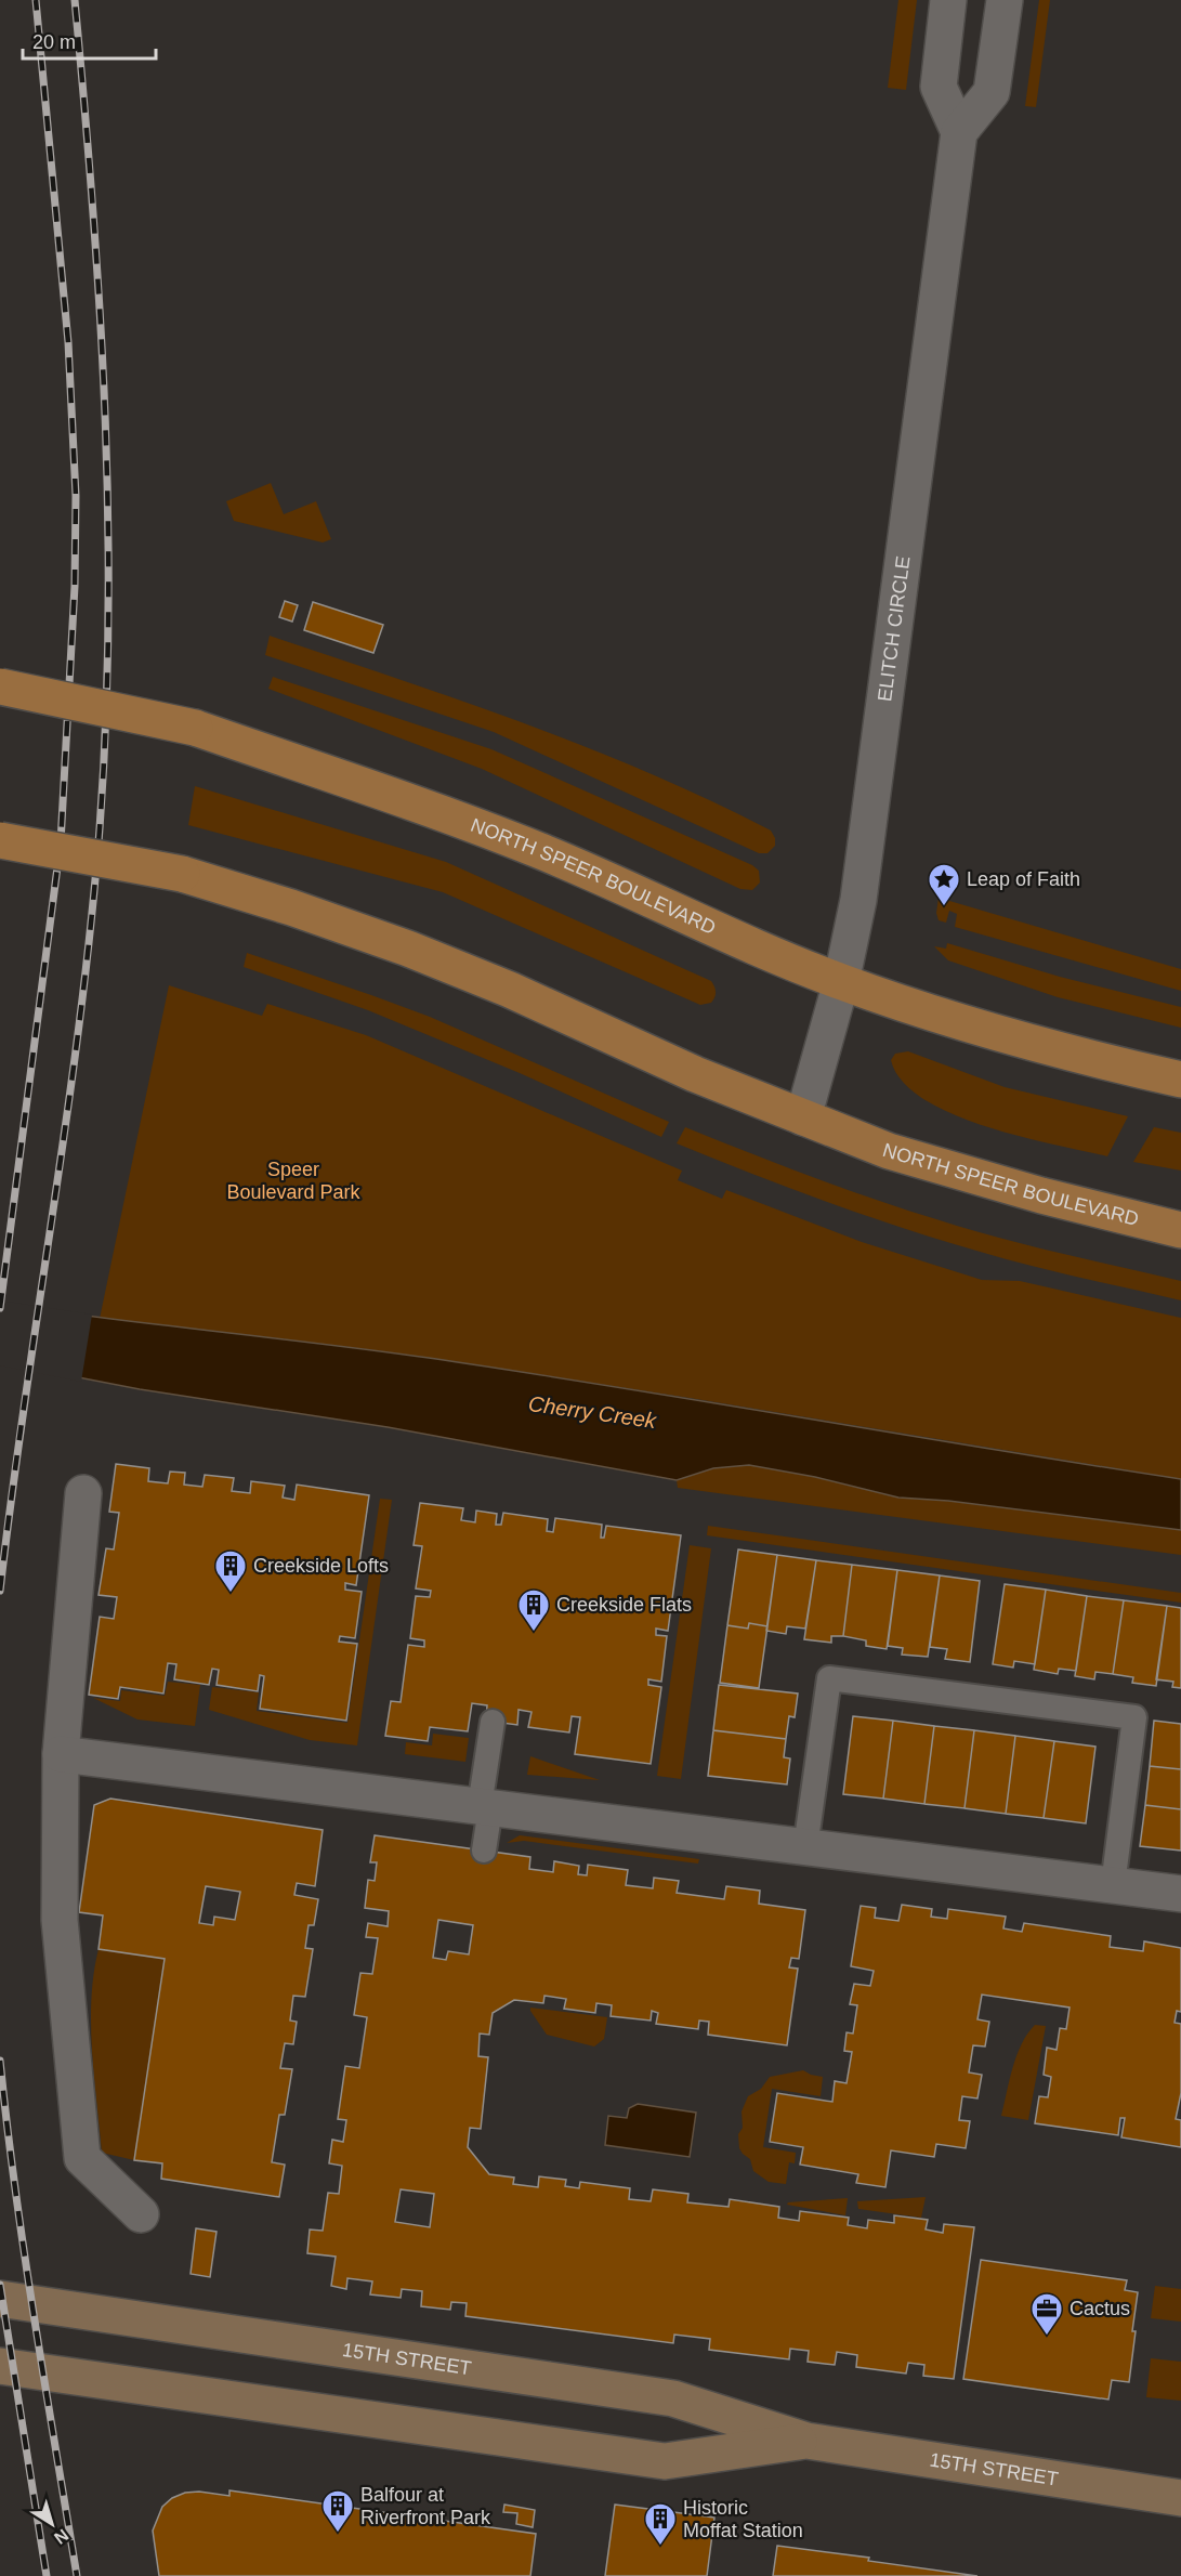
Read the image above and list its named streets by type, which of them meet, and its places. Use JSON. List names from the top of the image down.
{
  "streets": {
    "main road": ["NORTH SPEER BOULEVARD", "15TH STREET"],
    "street": ["ELITCH CIRCLE"]
  },
  "crossings": [
    ["ELITCH CIRCLE", "NORTH SPEER BOULEVARD"]
  ],
  "water": ["Cherry Creek"],
  "parks": ["Speer Boulevard Park"],
  "places": {
    "place": ["Leap of Faith"],
    "building": [
      "Creekside Lofts",
      "Creekside Flats",
      "Balfour at Riverfront Park",
      "Historic Moffat Station"
    ],
    "office": ["Cactus"]
  },
  "scale_bar": "20 m",
  "north": "bottom right"
}
